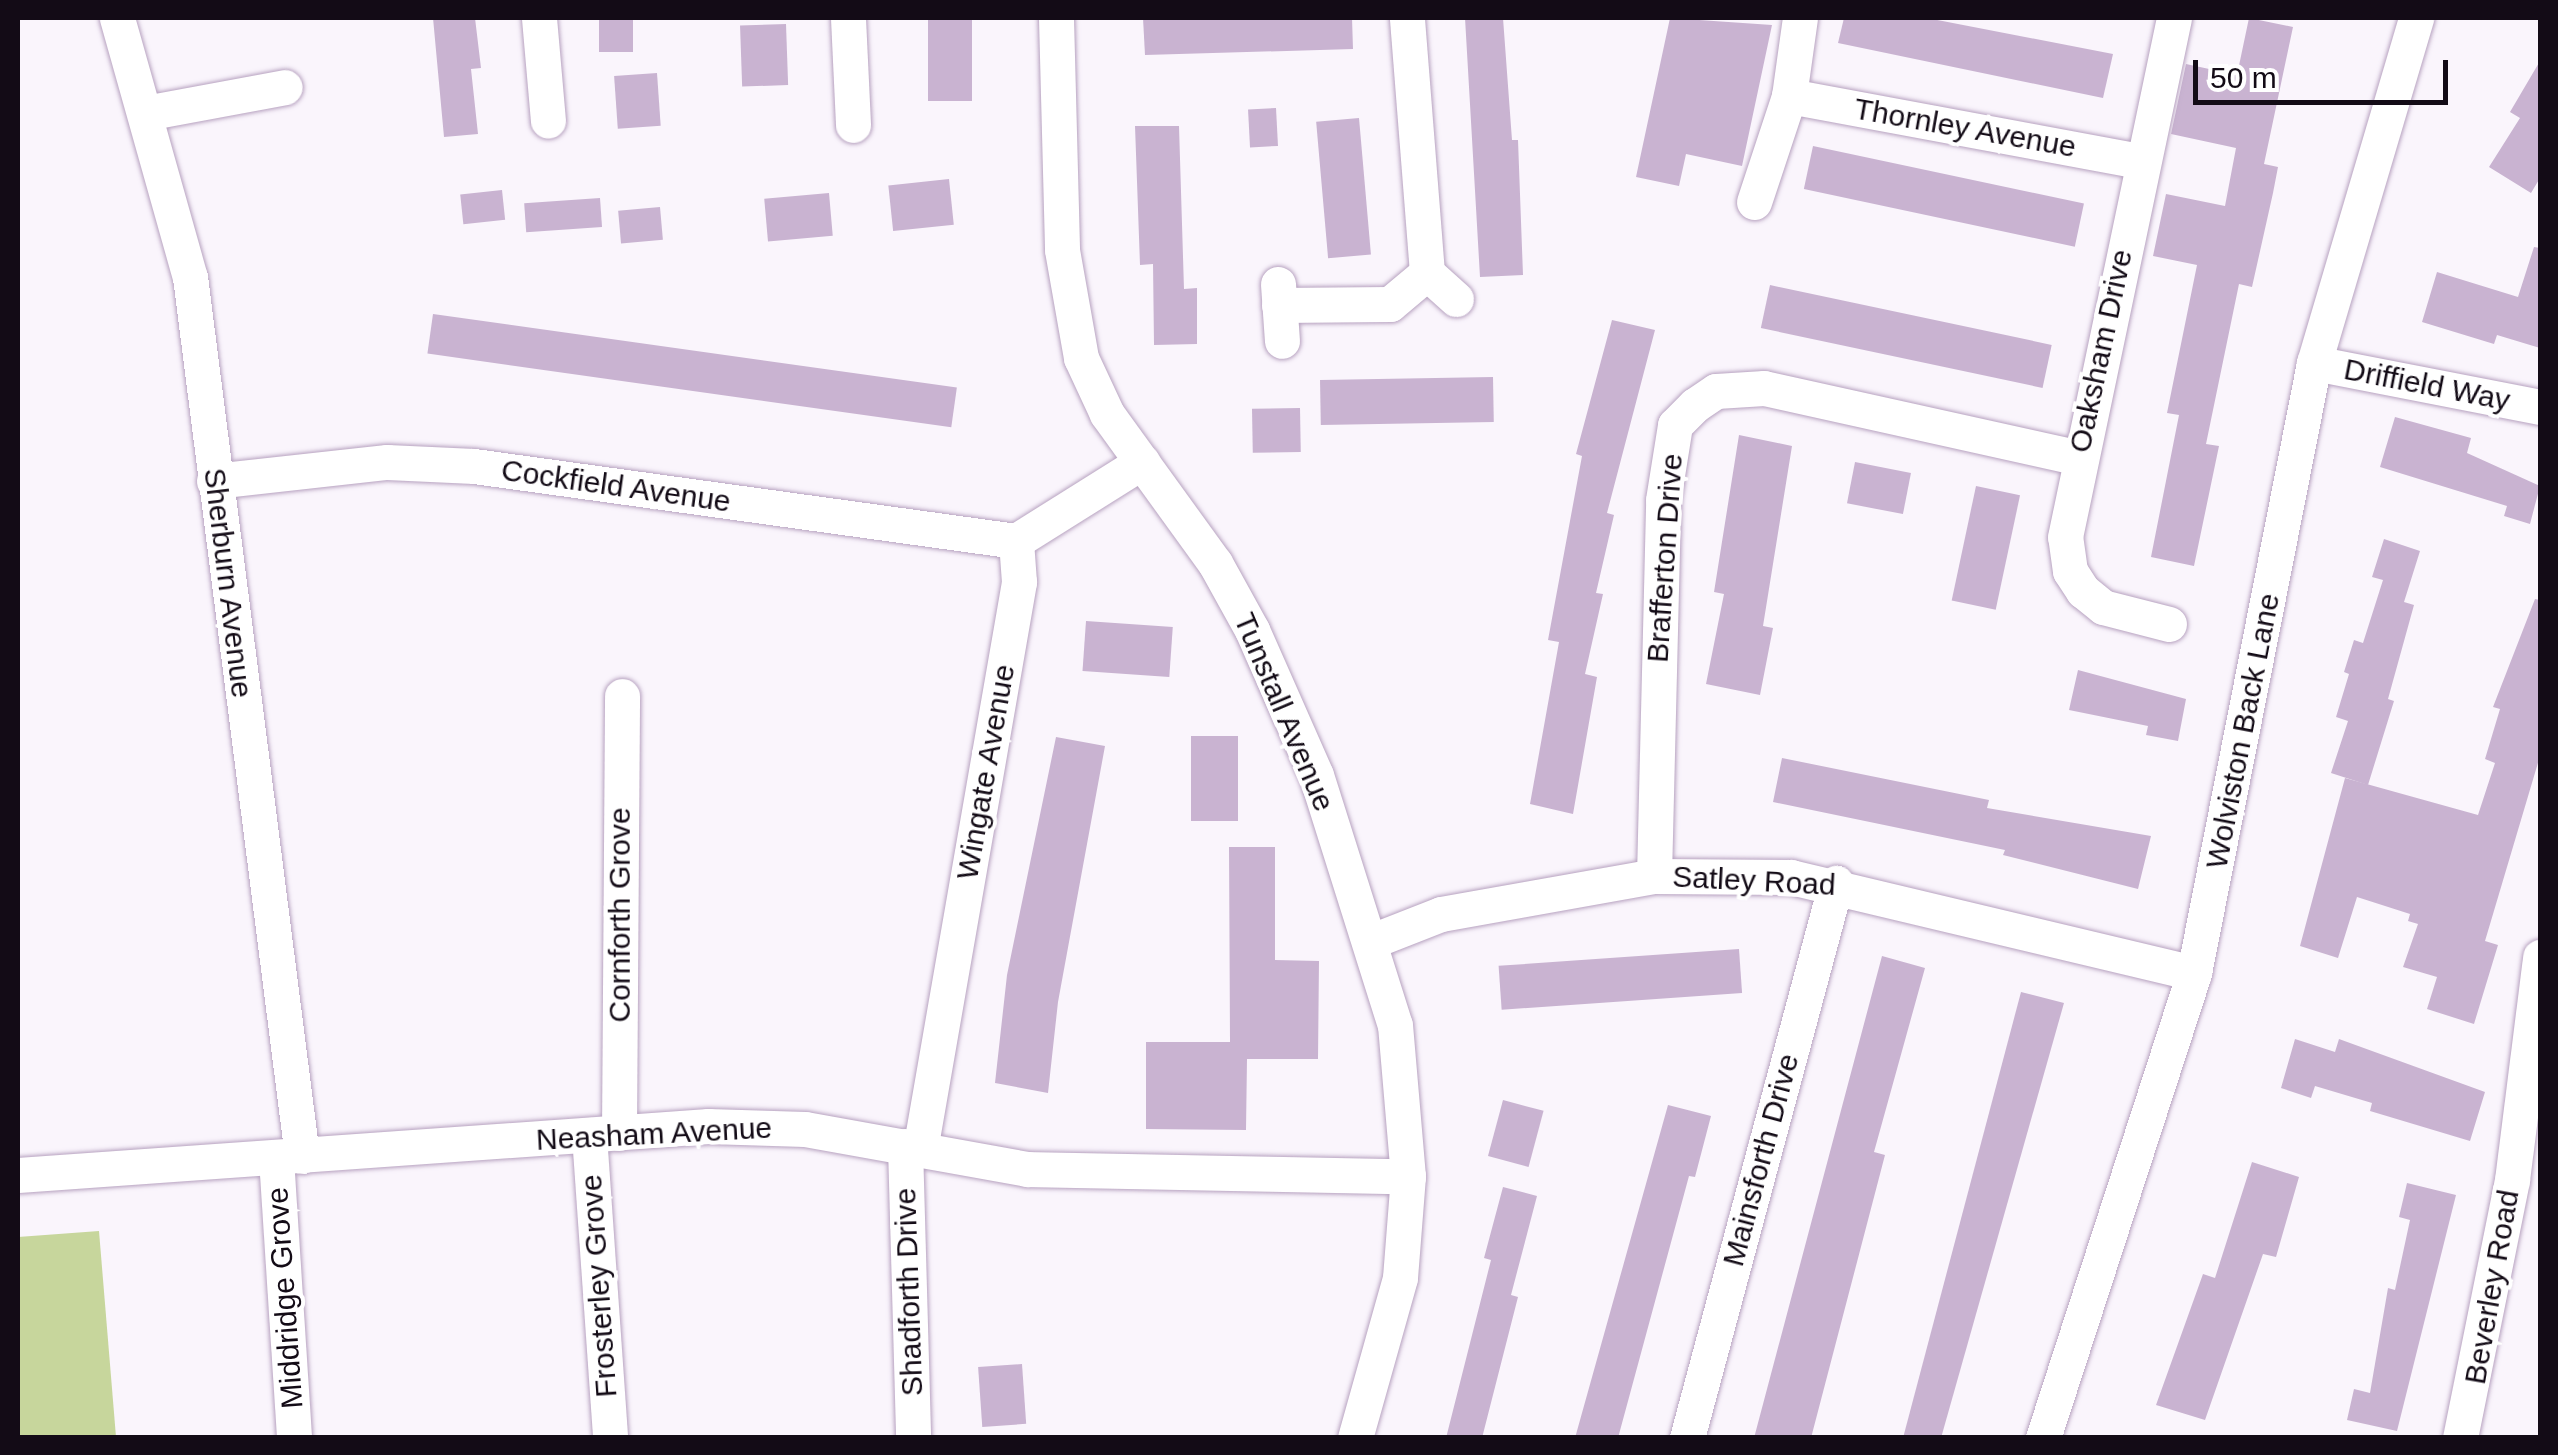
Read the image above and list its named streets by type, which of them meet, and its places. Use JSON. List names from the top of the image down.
{
  "streets": {
    "street": [
      "Thornley Avenue",
      "Oaksham Drive",
      "Driffield Way",
      "Cockfield Avenue",
      "Brafferton Drive",
      "Sherburn Avenue",
      "Tunstall Avenue",
      "Wolviston Back Lane",
      "Wingate Avenue",
      "Satley Road",
      "Cornforth Grove",
      "Neasham Avenue",
      "Mainsforth Drive",
      "Frosterley Grove",
      "Beverley Road",
      "Shadforth Drive",
      "Middridge Grove"
    ]
  },
  "crossings": [
    ["Thornley Avenue", "Oaksham Drive"],
    ["Oaksham Drive", "Brafferton Drive"],
    ["Driffield Way", "Wolviston Back Lane"],
    ["Cockfield Avenue", "Sherburn Avenue"],
    ["Cockfield Avenue", "Wingate Avenue"],
    ["Brafferton Drive", "Satley Road"],
    ["Sherburn Avenue", "Neasham Avenue"],
    ["Sherburn Avenue", "Middridge Grove"],
    ["Tunstall Avenue", "Satley Road"],
    ["Tunstall Avenue", "Neasham Avenue"],
    ["Wolviston Back Lane", "Satley Road"],
    ["Wingate Avenue", "Neasham Avenue"],
    ["Wingate Avenue", "Shadforth Drive"],
    ["Satley Road", "Mainsforth Drive"],
    ["Cornforth Grove", "Neasham Avenue"],
    ["Cornforth Grove", "Frosterley Grove"],
    ["Neasham Avenue", "Frosterley Grove"],
    ["Neasham Avenue", "Shadforth Drive"],
    ["Neasham Avenue", "Middridge Grove"]
  ],
  "scale_bar": "50 m"
}
